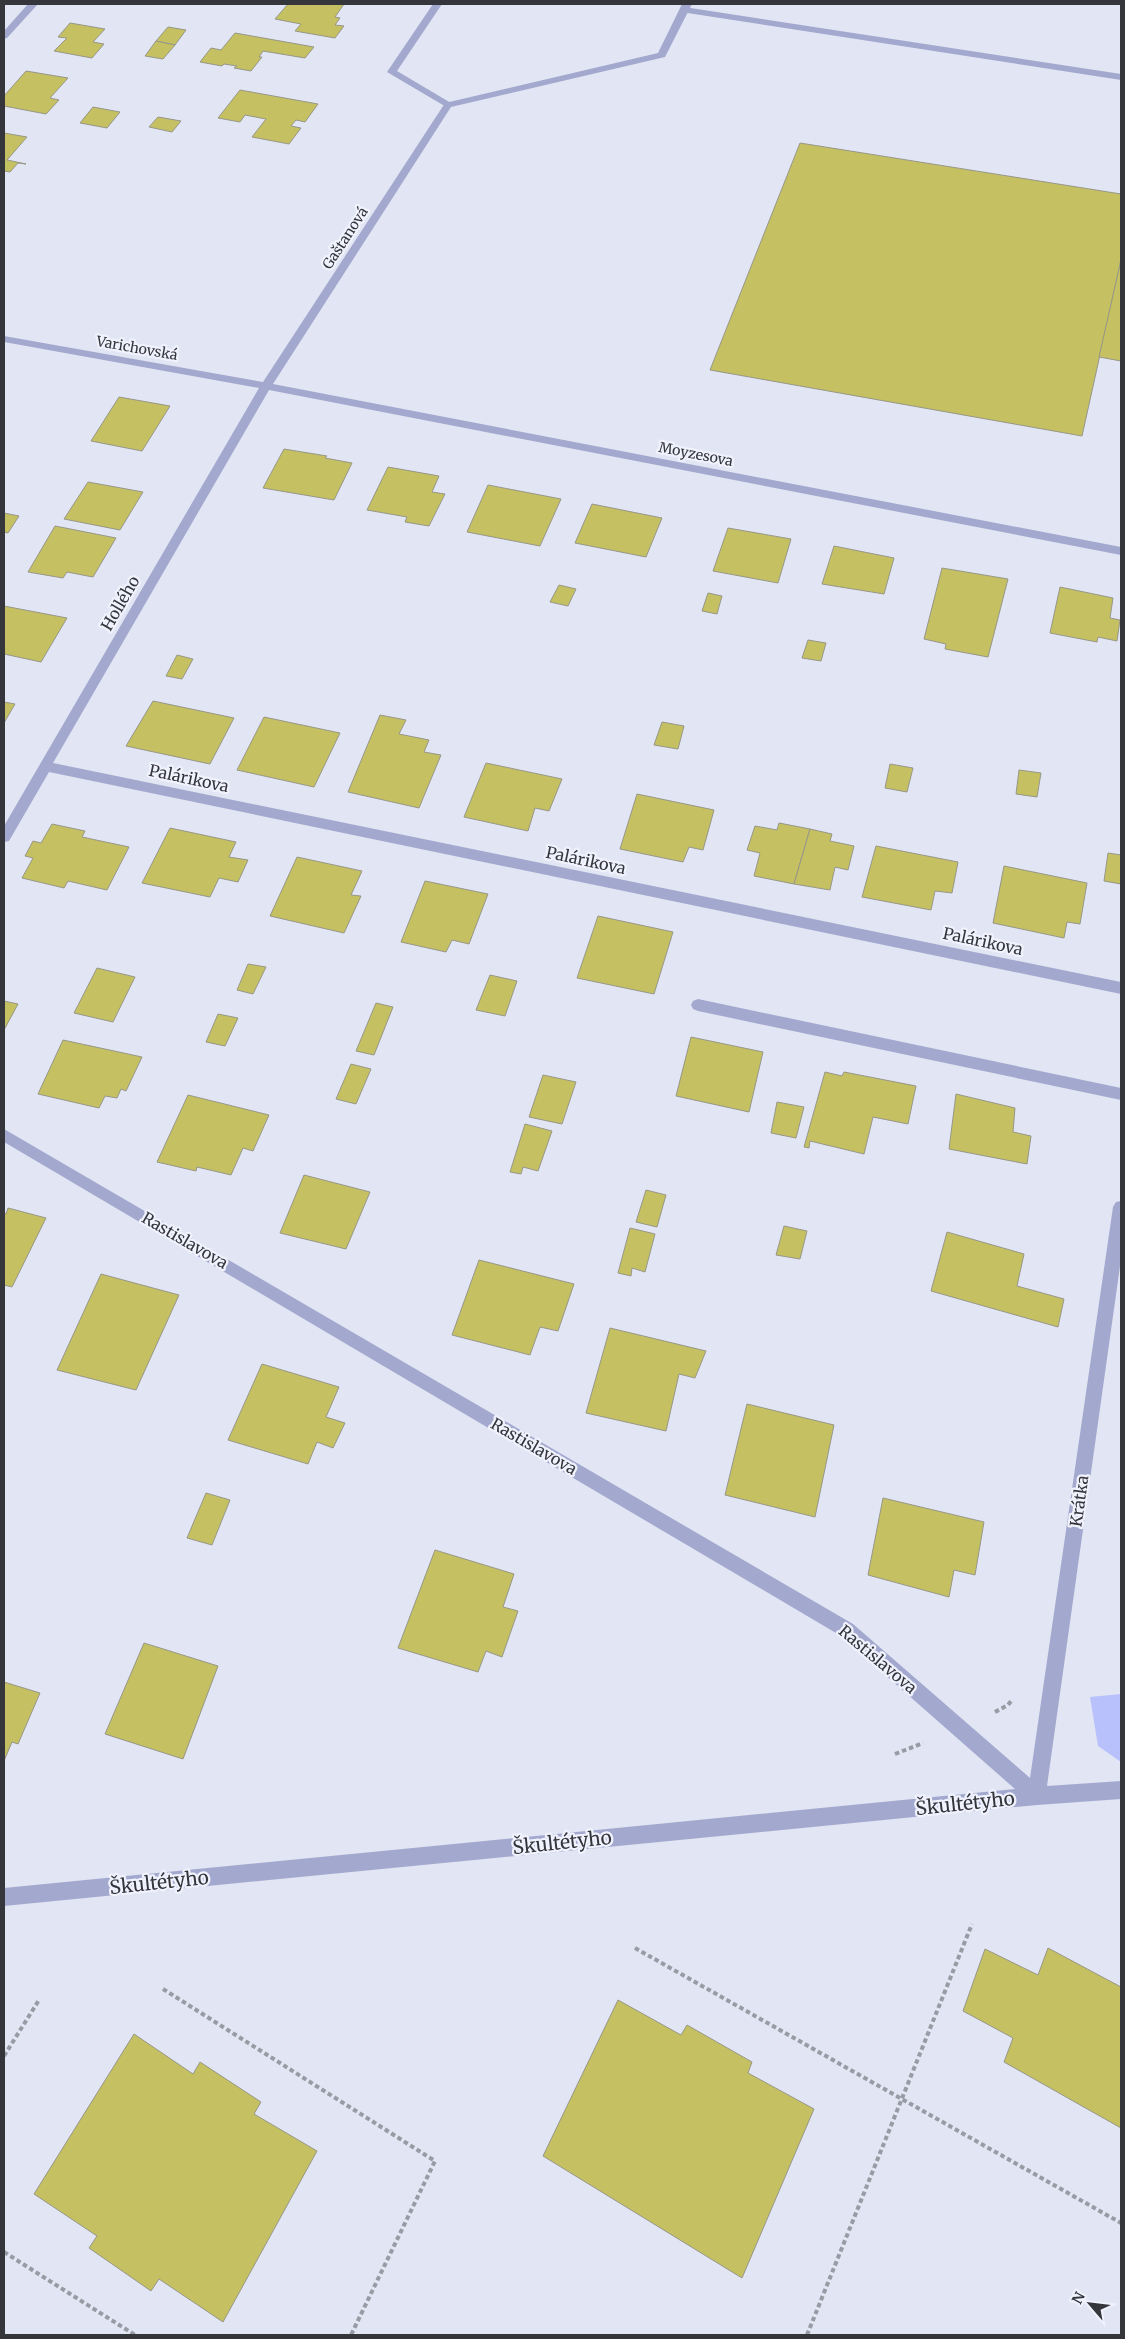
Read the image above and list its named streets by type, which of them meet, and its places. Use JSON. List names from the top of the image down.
{
  "streets": {
    "street": [
      "Gaštanová",
      "Varichovská",
      "Moyzesova",
      "Hollého",
      "Palárikova",
      "Rastislavova",
      "Krátka",
      "Škultétyho"
    ]
  },
  "crossings": [
    ["Gaštanová", "Varichovská"],
    ["Gaštanová", "Moyzesova"],
    ["Gaštanová", "Hollého"],
    ["Varichovská", "Moyzesova"],
    ["Varichovská", "Hollého"],
    ["Moyzesova", "Hollého"],
    ["Hollého", "Palárikova"],
    ["Rastislavova", "Krátka"],
    ["Rastislavova", "Škultétyho"],
    ["Krátka", "Škultétyho"]
  ],
  "north": "top left"
}
